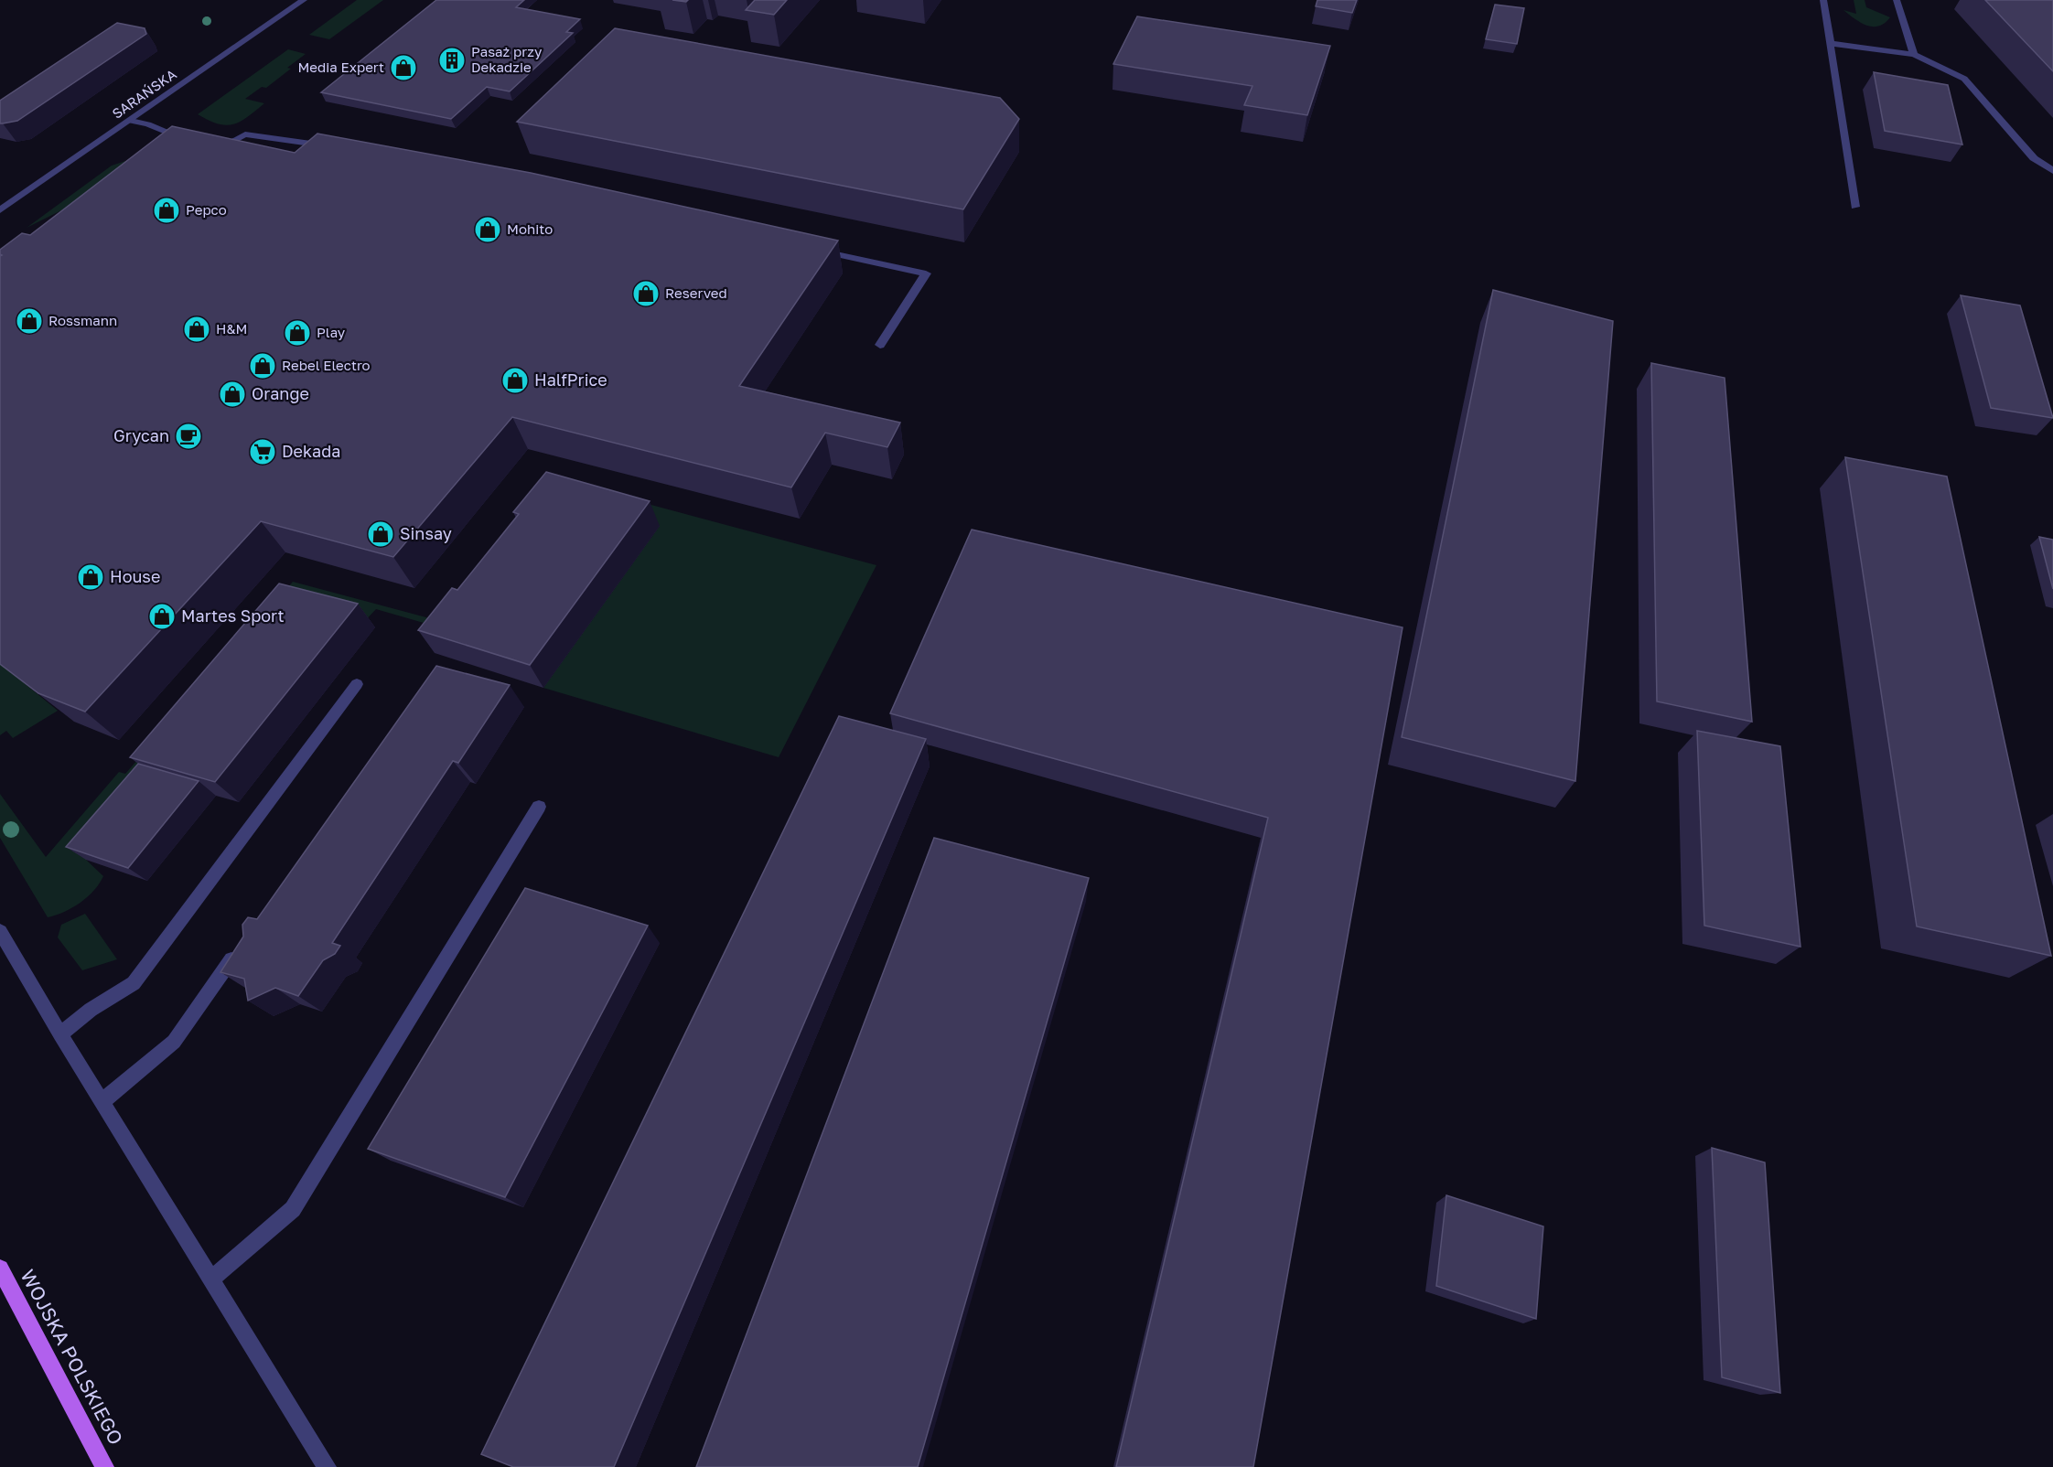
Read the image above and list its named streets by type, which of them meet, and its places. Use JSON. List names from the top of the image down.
{
  "streets": {
    "main road": ["WOJSKA POLSKIEGO"],
    "street": ["SARAŃSKA"]
  },
  "places": {
    "building": ["Pasaż przy Dekadzie"],
    "shop": [
      "Media Expert",
      "Pepco",
      "Mohito",
      "Reserved",
      "Rossmann",
      "H&M",
      "Play",
      "Rebel Electro",
      "HalfPrice",
      "Orange",
      "Sinsay",
      "House",
      "Martes Sport"
    ],
    "cafe": ["Grycan"],
    "supermarket": ["Dekada"]
  }
}
